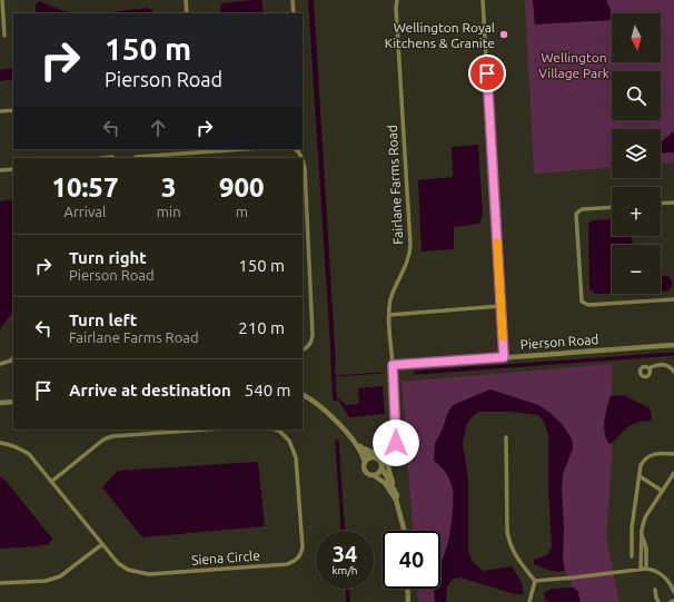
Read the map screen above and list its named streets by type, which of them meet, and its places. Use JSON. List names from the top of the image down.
{
  "streets": {
    "street": ["Fairlane Farms Road", "Pierson Road", "Siena Circle"]
  },
  "crossings": [
    ["Fairlane Farms Road", "Pierson Road"]
  ],
  "parks": ["Wellington Village Park"],
  "places": ["Wellington Royal Kitchens & Granite"],
  "north": "bottom",
  "page": {
    "map_buttons": ["+", "−"],
    "turn": ["150 m", "Pierson Road"],
    "eta": [
      "10:57",
      "Arrival",
      "3",
      "min",
      "900",
      "m"
    ],
    "list": [
      {
        "name": "Turn right",
        "note": "Pierson Road",
        "value": "150 m"
      },
      {
        "name": "Turn left",
        "note": "Fairlane Farms Road",
        "value": "210 m"
      },
      {
        "name": "Arrive at destination",
        "value": "540 m"
      }
    ],
    "speed": "34 km/h",
    "limit": "40"
  }
}
